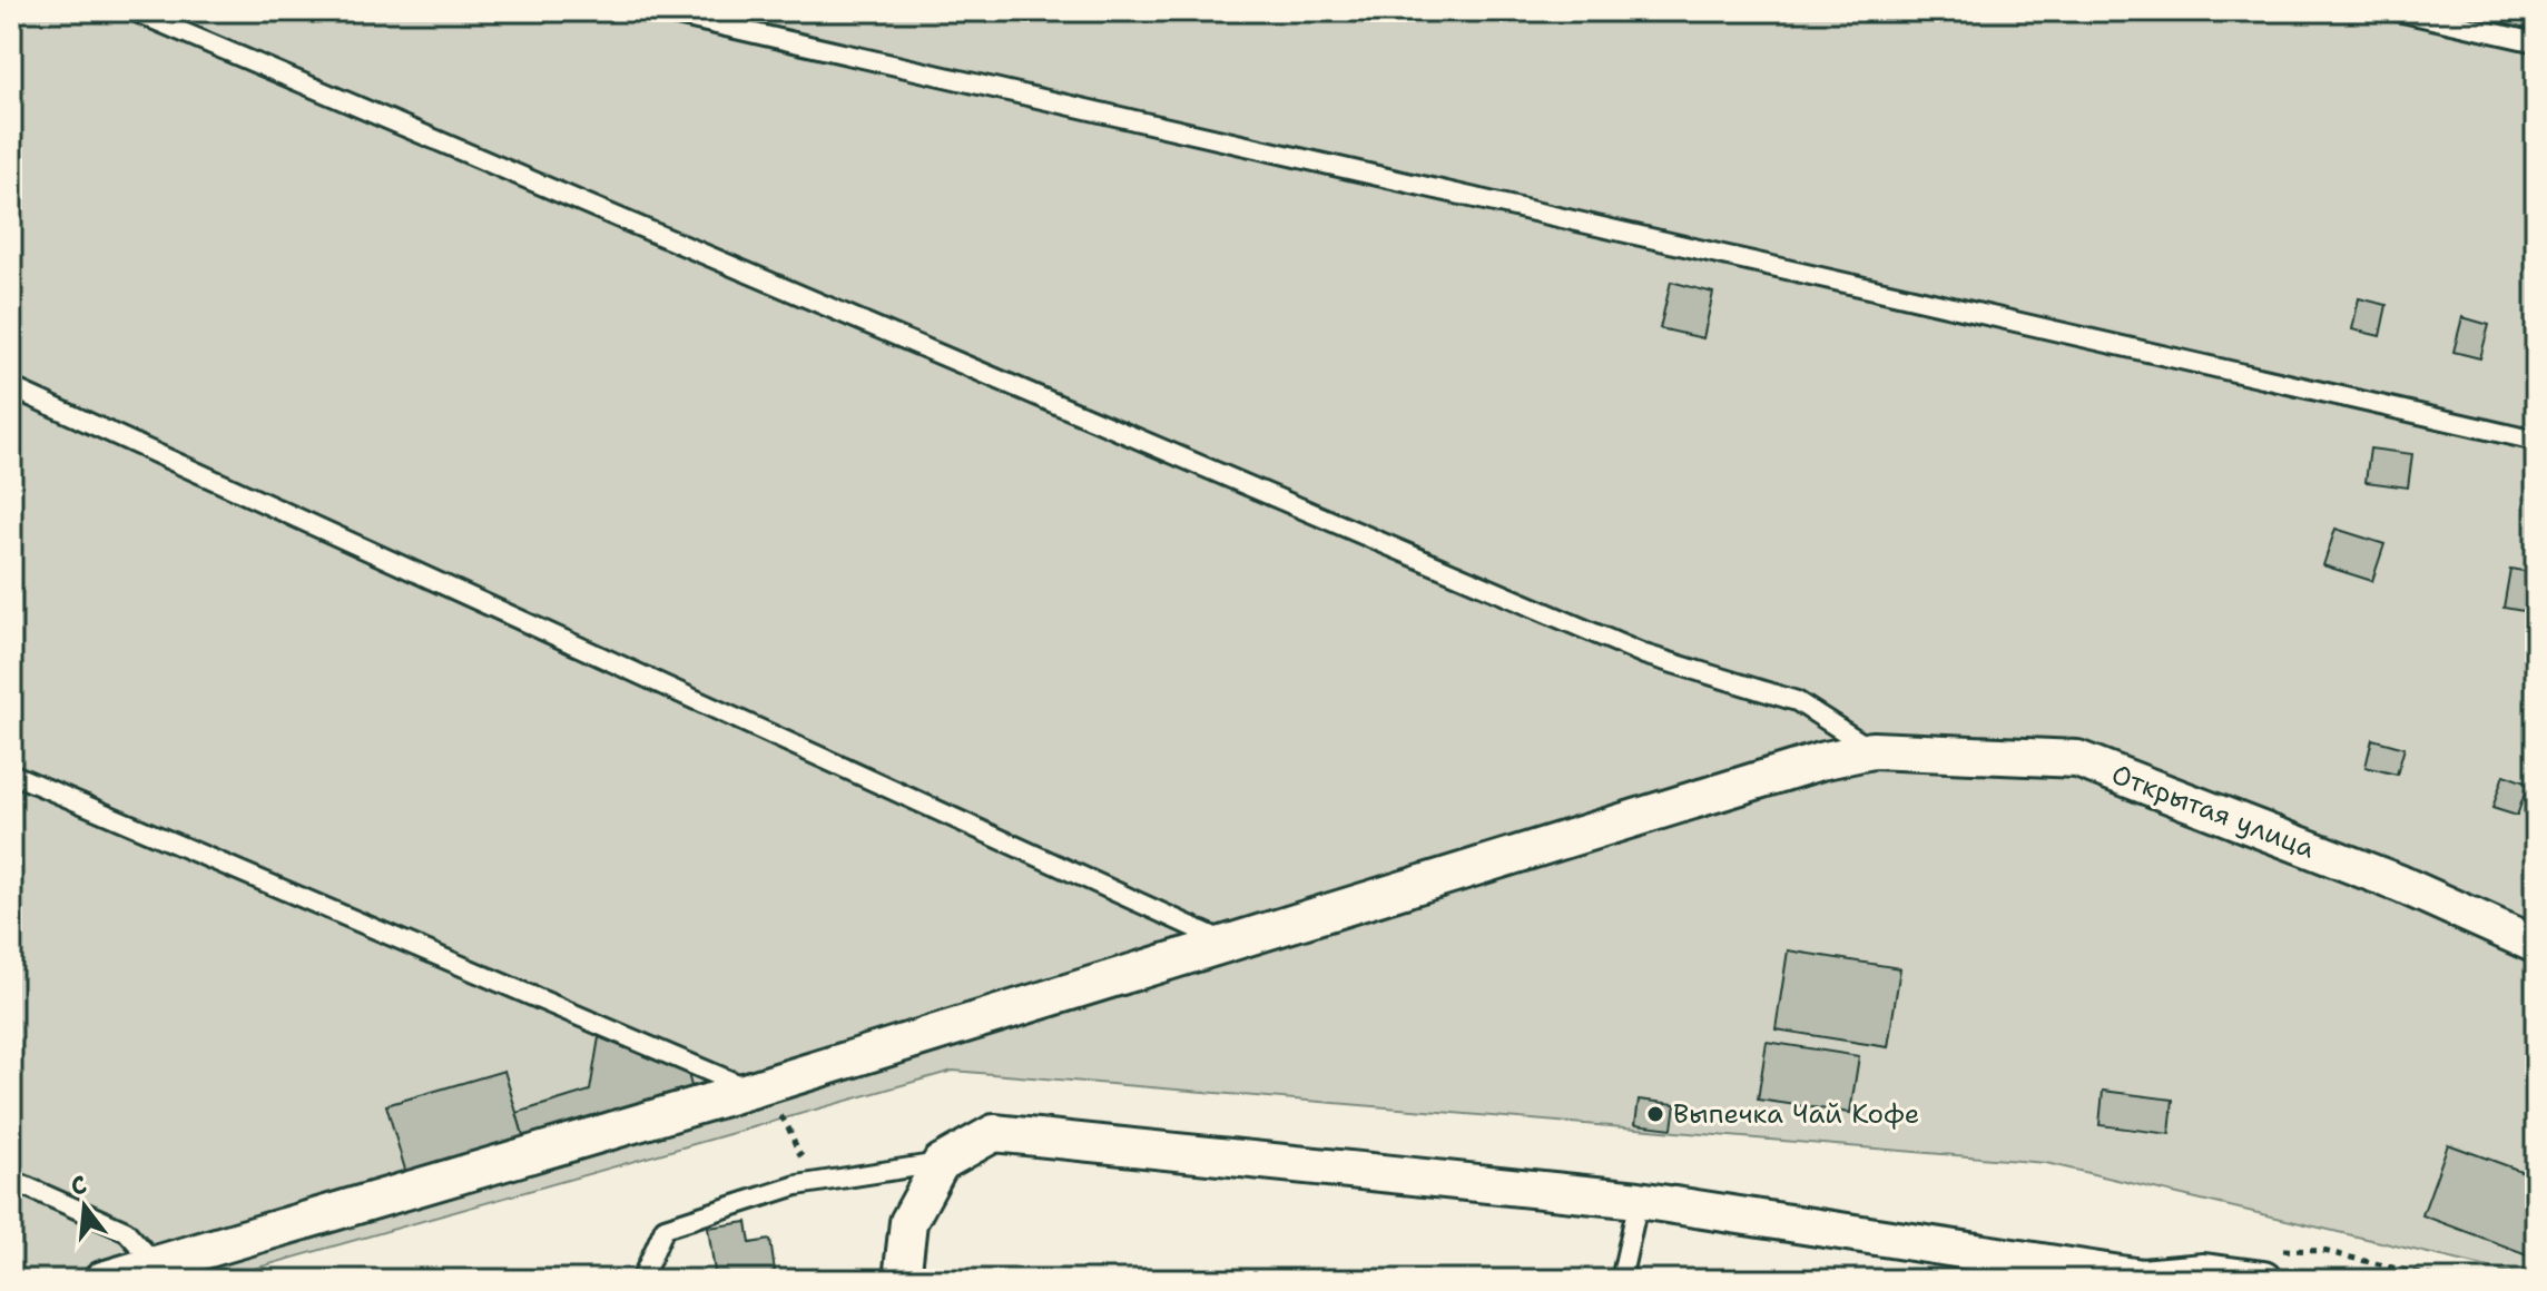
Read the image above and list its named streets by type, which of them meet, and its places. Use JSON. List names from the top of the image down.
{
  "streets": {
    "street": ["Открытая улица"]
  },
  "places": ["Выпечка Чай Кофе"],
  "north": "top"
}
